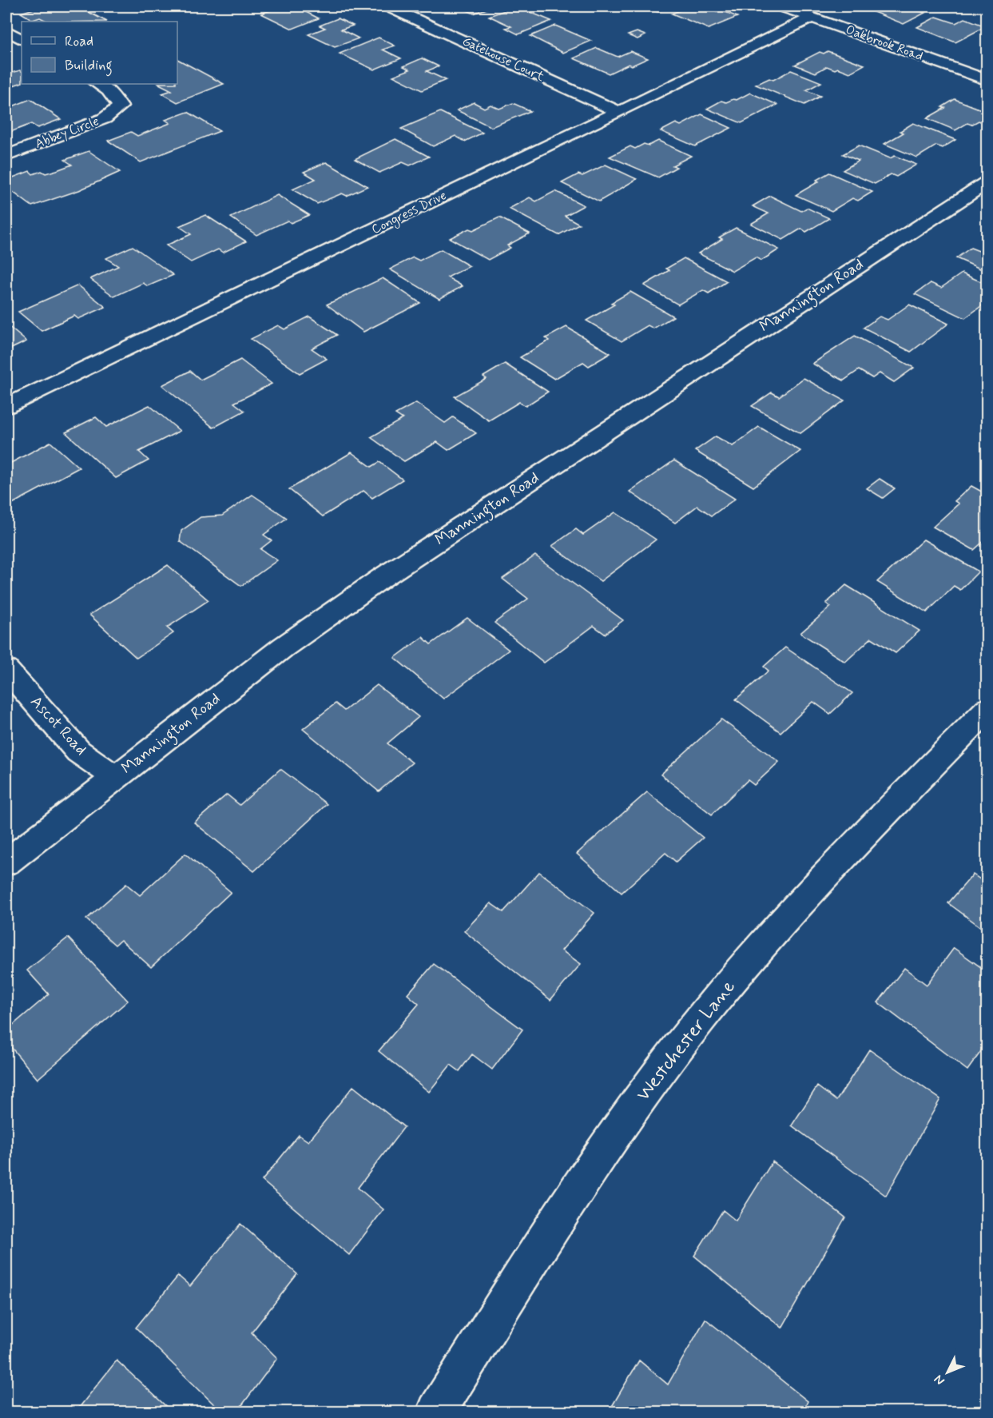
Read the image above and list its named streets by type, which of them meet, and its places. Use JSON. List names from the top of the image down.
{
  "streets": {
    "street": [
      "Oakbrook Road",
      "Gatehouse Court",
      "Abbey Circle",
      "Congress Drive",
      "Mannington Road",
      "Ascot Road",
      "Westchester Lane"
    ]
  },
  "crossings": [
    ["Oakbrook Road", "Congress Drive"],
    ["Gatehouse Court", "Congress Drive"],
    ["Mannington Road", "Ascot Road"]
  ],
  "legend": ["Road", "Building"],
  "north": "bottom left"
}
